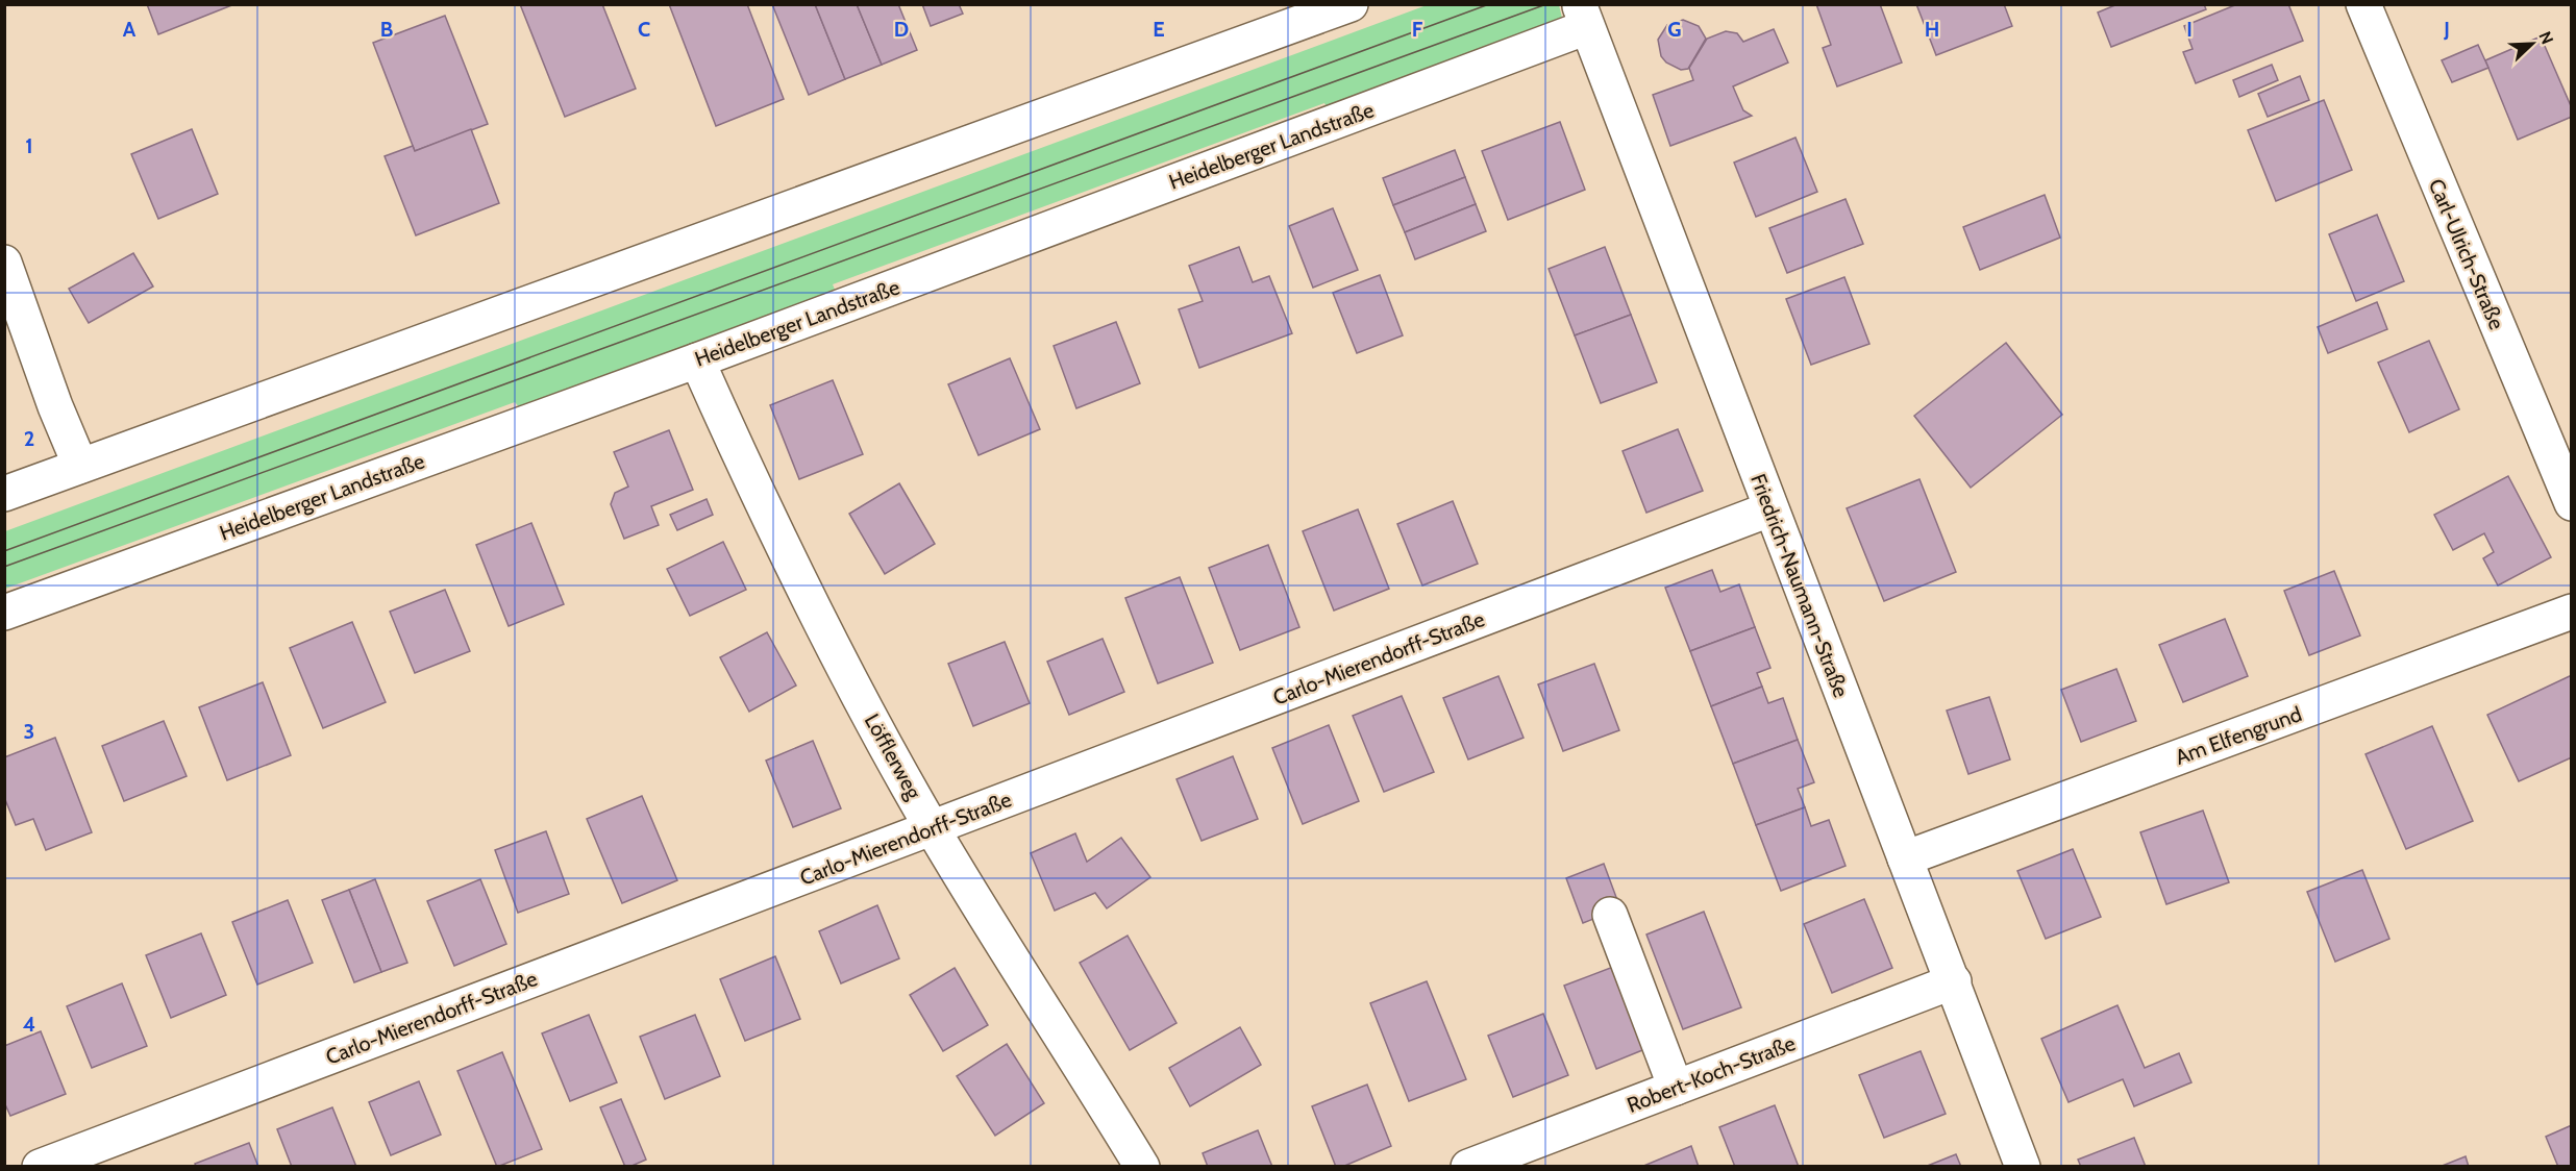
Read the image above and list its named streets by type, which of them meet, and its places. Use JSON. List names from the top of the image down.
{
  "streets": {
    "street": [
      "Heidelberger Landstraße",
      "Carl-Ulrich-Straße",
      "Friedrich-Naumann-Straße",
      "Carlo-Mierendorff-Straße",
      "Am Elfengrund",
      "Löfflerweg",
      "Robert-Koch-Straße"
    ]
  },
  "crossings": [
    ["Heidelberger Landstraße", "Friedrich-Naumann-Straße"],
    ["Heidelberger Landstraße", "Löfflerweg"],
    ["Friedrich-Naumann-Straße", "Carlo-Mierendorff-Straße"],
    ["Friedrich-Naumann-Straße", "Am Elfengrund"],
    ["Friedrich-Naumann-Straße", "Robert-Koch-Straße"],
    ["Carlo-Mierendorff-Straße", "Löfflerweg"]
  ],
  "north": "top right",
  "grid": {
    "columns": [
      "A",
      "B",
      "C",
      "D",
      "E",
      "F",
      "G",
      "H",
      "I",
      "J"
    ],
    "rows": [
      "1",
      "2",
      "3",
      "4"
    ]
  }
}
